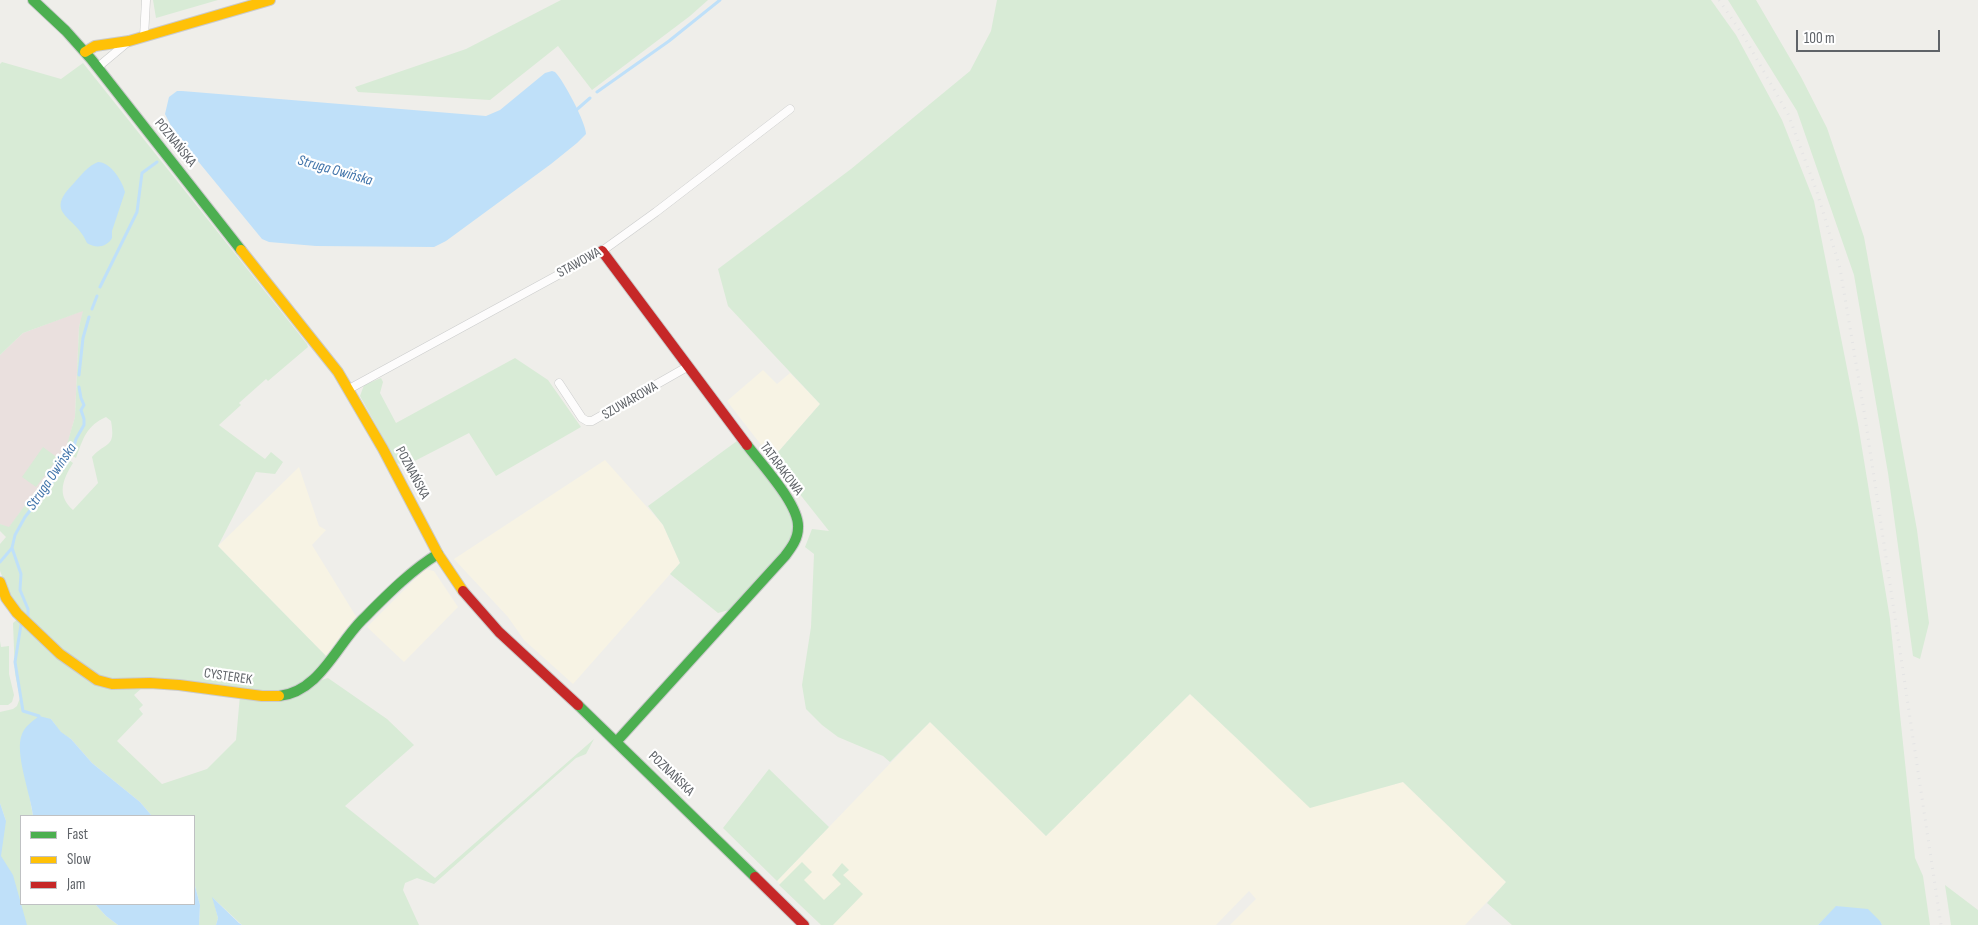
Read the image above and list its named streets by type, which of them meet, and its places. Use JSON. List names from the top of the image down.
{
  "streets": {
    "street": [
      "POZNAŃSKA",
      "STAWOWA",
      "SZUWAROWA",
      "TATARAKOWA",
      "CYSTEREK"
    ]
  },
  "crossings": [
    ["POZNAŃSKA", "STAWOWA"],
    ["POZNAŃSKA", "TATARAKOWA"],
    ["POZNAŃSKA", "CYSTEREK"],
    ["STAWOWA", "TATARAKOWA"],
    ["SZUWAROWA", "TATARAKOWA"]
  ],
  "water": ["Struga Owińska"],
  "legend": ["Fast", "Slow", "Jam"],
  "scale_bar": "100 m"
}
